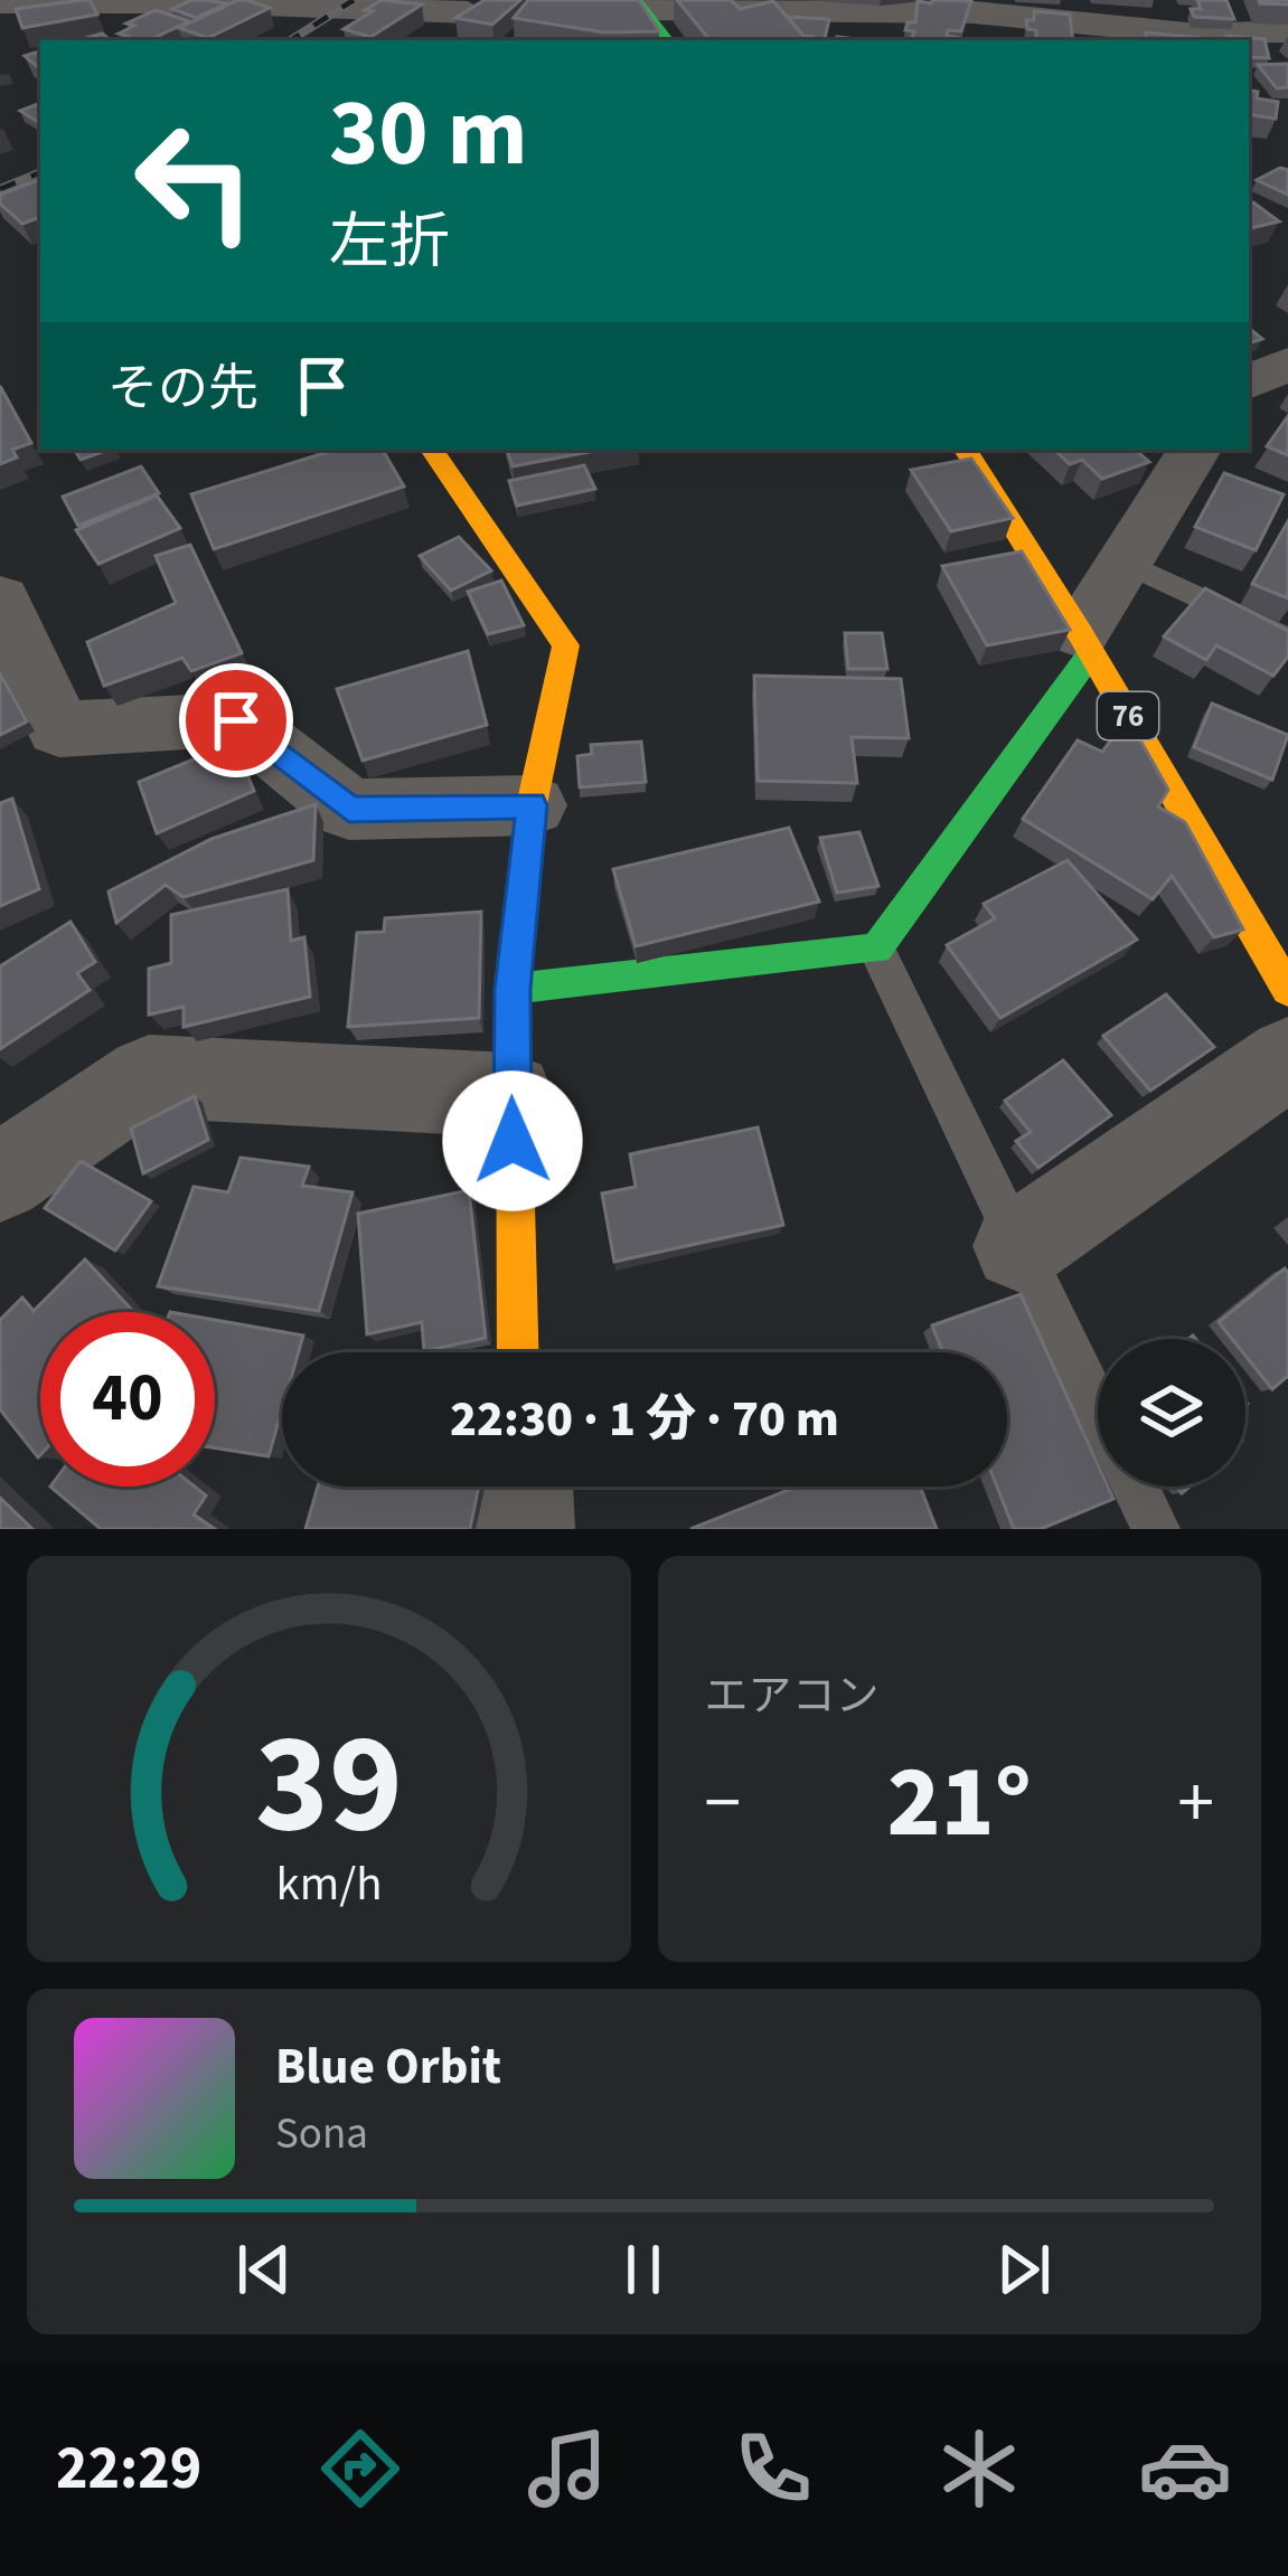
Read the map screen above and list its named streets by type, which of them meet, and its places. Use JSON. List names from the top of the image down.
{
  "streets": {
    "street": ["76"]
  },
  "page": {
    "turn": ["30 m", "左折"],
    "then": "その先",
    "limit": "40",
    "trip": "22:30 · 1 分 · 70 m",
    "tile": "エアコン",
    "heat": ["−", "21°", "+"],
    "song": ["Blue Orbit", "Sona"],
    "tabs": "22:29",
    "gauge": ["39", "km/h"]
  }
}
